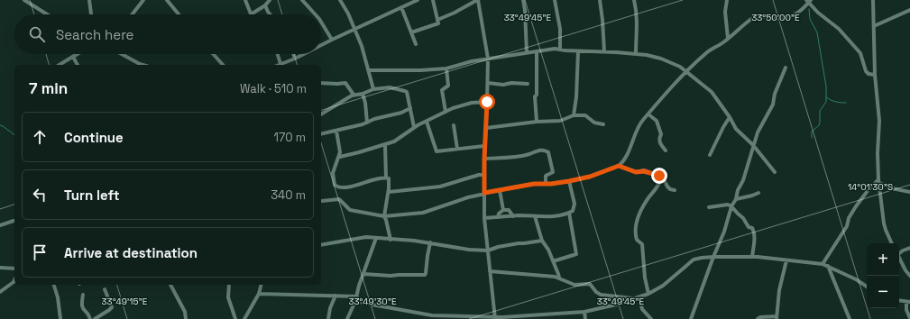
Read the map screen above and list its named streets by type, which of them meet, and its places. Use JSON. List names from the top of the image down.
{
  "page": {
    "search": "Search here",
    "heading": ["7 min", "Walk · 510 m"],
    "list": [
      ["Continue", "170 m"],
      ["Turn left", "340 m"],
      "Arrive at destination"
    ],
    "map_buttons": ["+", "−"]
  },
  "coordinates": [
    "33°49'45\"E",
    "33°50'00\"E",
    "14°01'30\"S",
    "33°49'15\"E",
    "33°49'30\"E"
  ]
}
